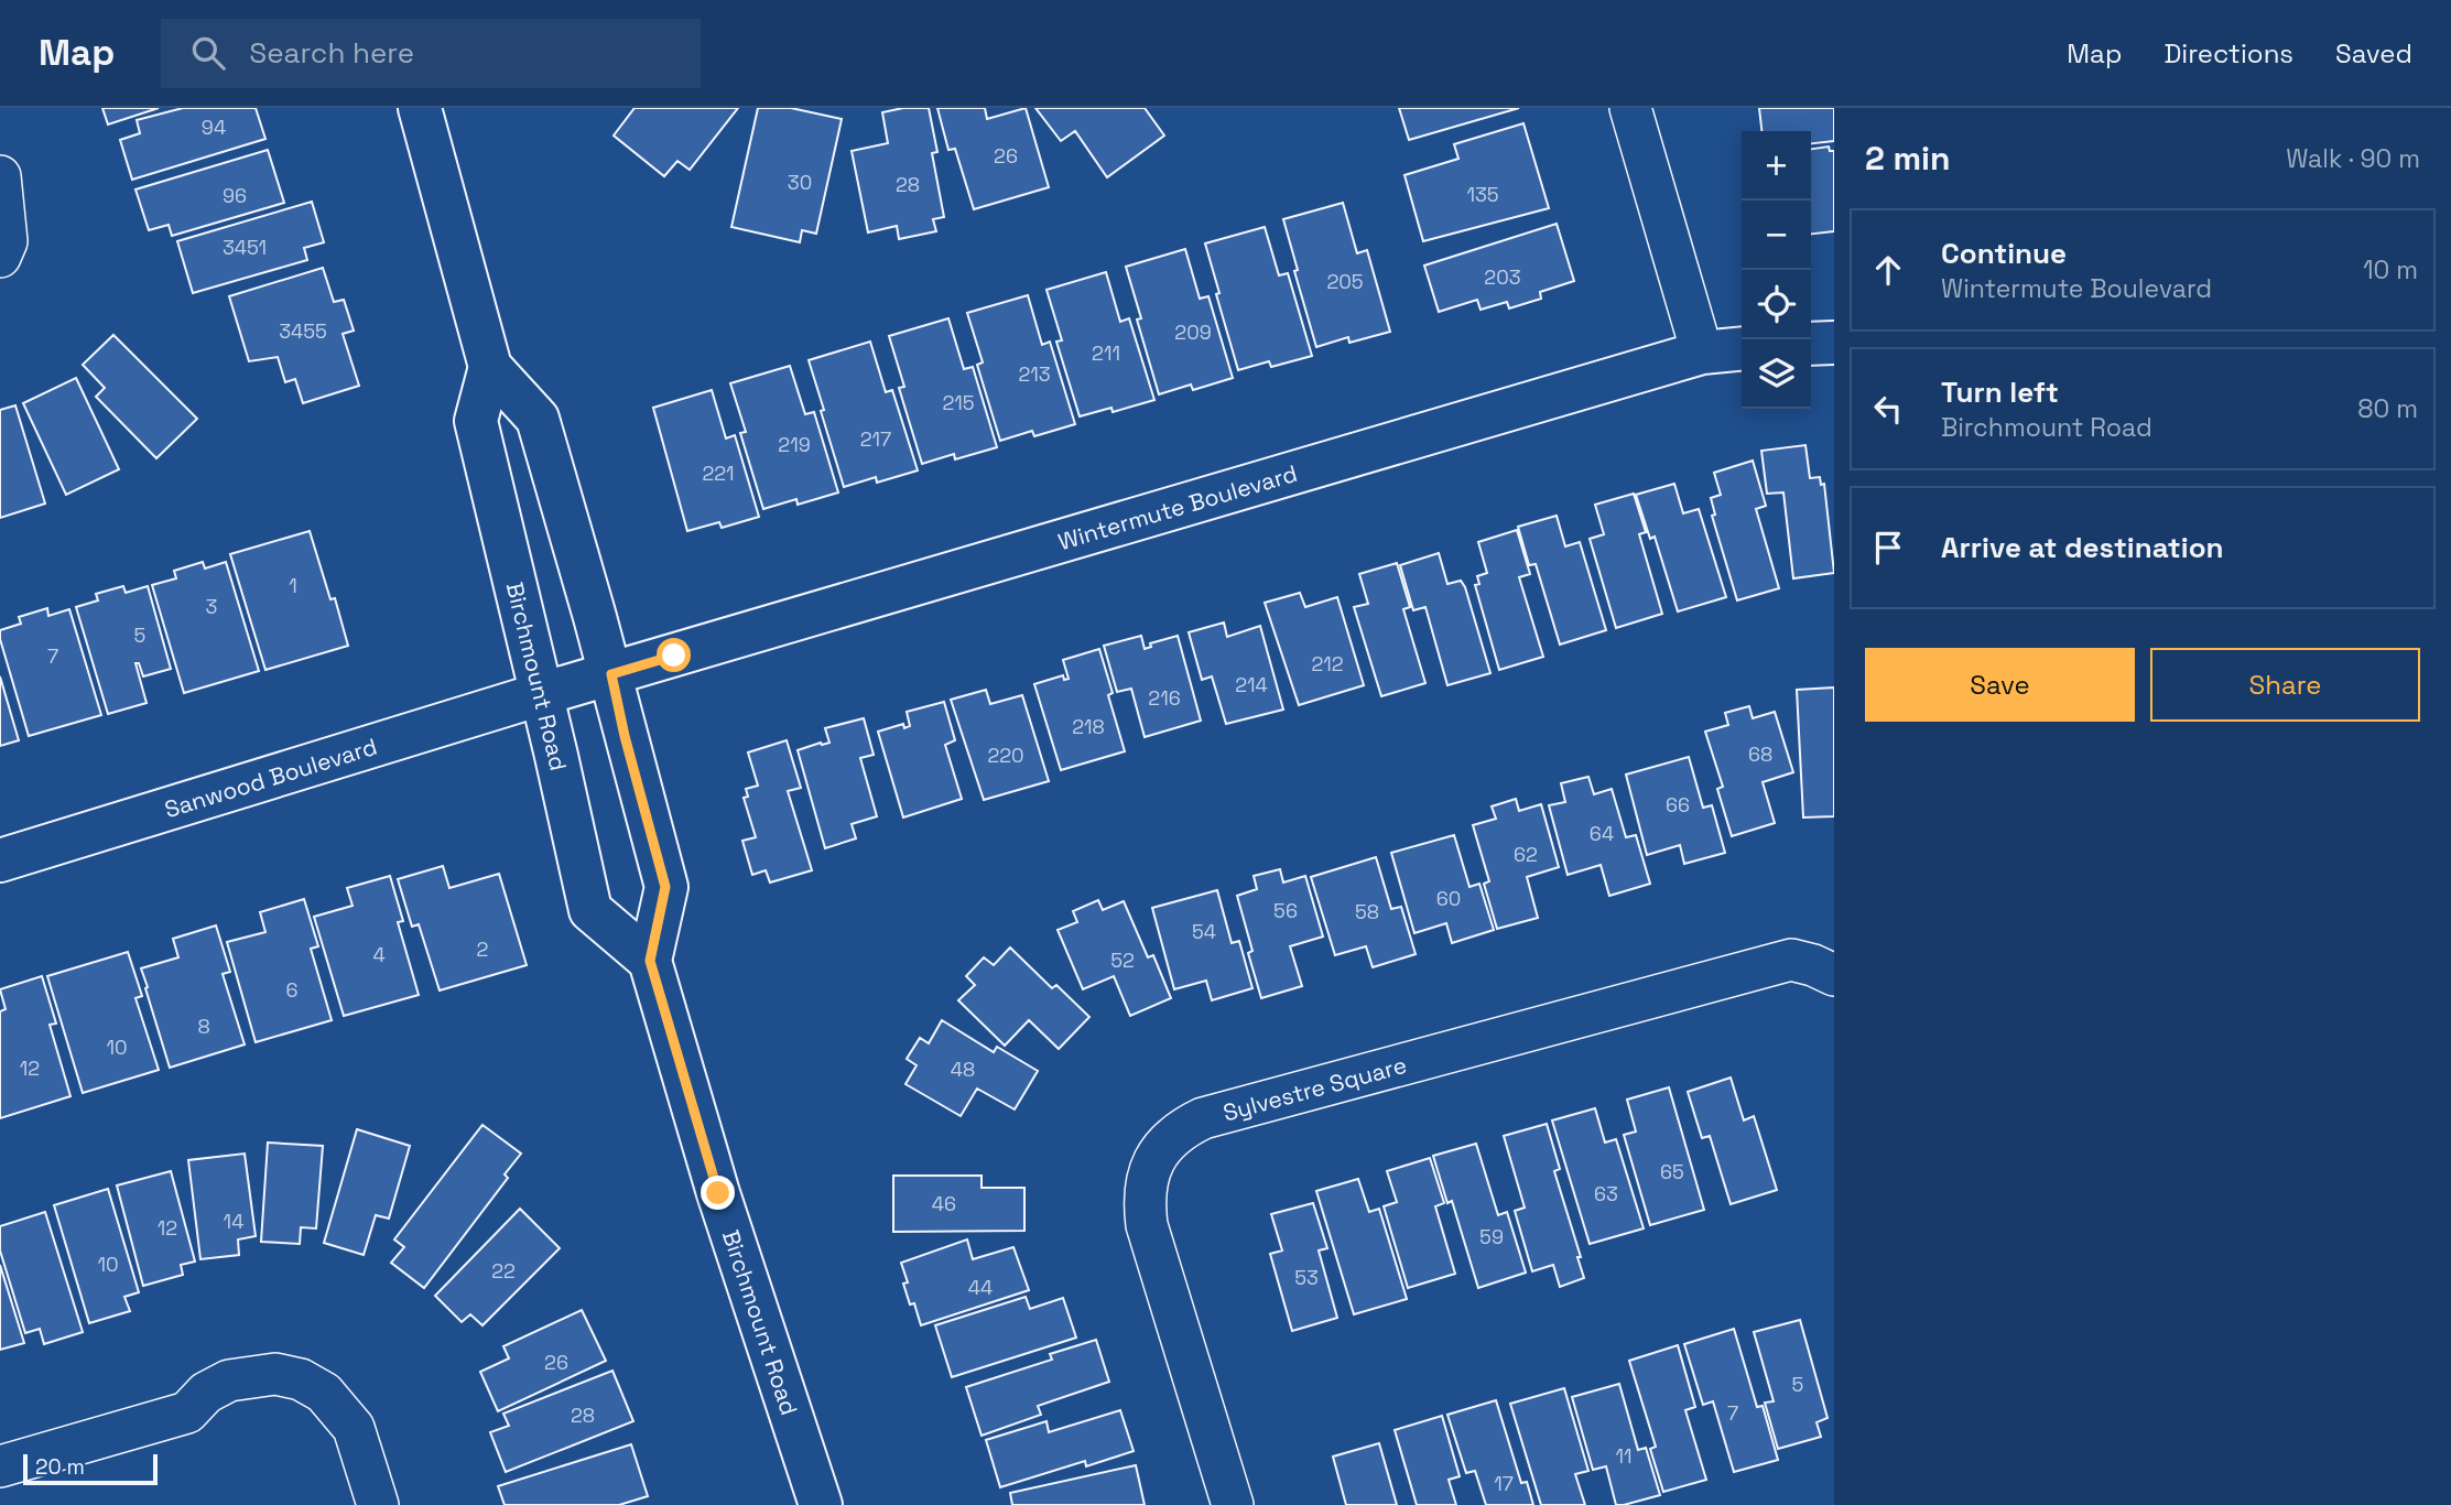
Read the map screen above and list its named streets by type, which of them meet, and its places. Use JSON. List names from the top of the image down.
{
  "streets": {
    "main road": ["Wintermute Boulevard", "Birchmount Road", "Sanwood Boulevard"],
    "street": ["Sylvestre Square"]
  },
  "crossings": [
    ["Wintermute Boulevard", "Birchmount Road"],
    ["Wintermute Boulevard", "Sanwood Boulevard"],
    ["Birchmount Road", "Sanwood Boulevard"]
  ],
  "house_numbers": [
    "94",
    "26",
    "30",
    "28",
    "135",
    "96",
    "3451",
    "203",
    "205",
    "3455",
    "209",
    "211",
    "213",
    "215",
    "217",
    "219",
    "221",
    "1",
    "3",
    "5",
    "7",
    "212",
    "214",
    "216",
    "218",
    "68",
    "220",
    "66",
    "64",
    "62",
    "60",
    "56",
    "58",
    "54",
    "2",
    "4",
    "52",
    "6",
    "8",
    "10",
    "12",
    "48",
    "65",
    "63",
    "46",
    "14",
    "12",
    "59",
    "10",
    "22",
    "53",
    "44",
    "26",
    "5",
    "7",
    "28",
    "11",
    "17"
  ],
  "scale_bar": "20 m",
  "page": {
    "header": "Map",
    "search": "Search here",
    "nav": ["Map", "Directions", "Saved"],
    "heading": ["2 min", "Walk · 90 m"],
    "map_buttons": ["+", "−"],
    "list": [
      ["Continue", "Wintermute Boulevard", "10 m"],
      ["Turn left", "Birchmount Road", "80 m"],
      "Arrive at destination"
    ],
    "buttons": ["Save", "Share"],
    "scale": "20 m"
  }
}
